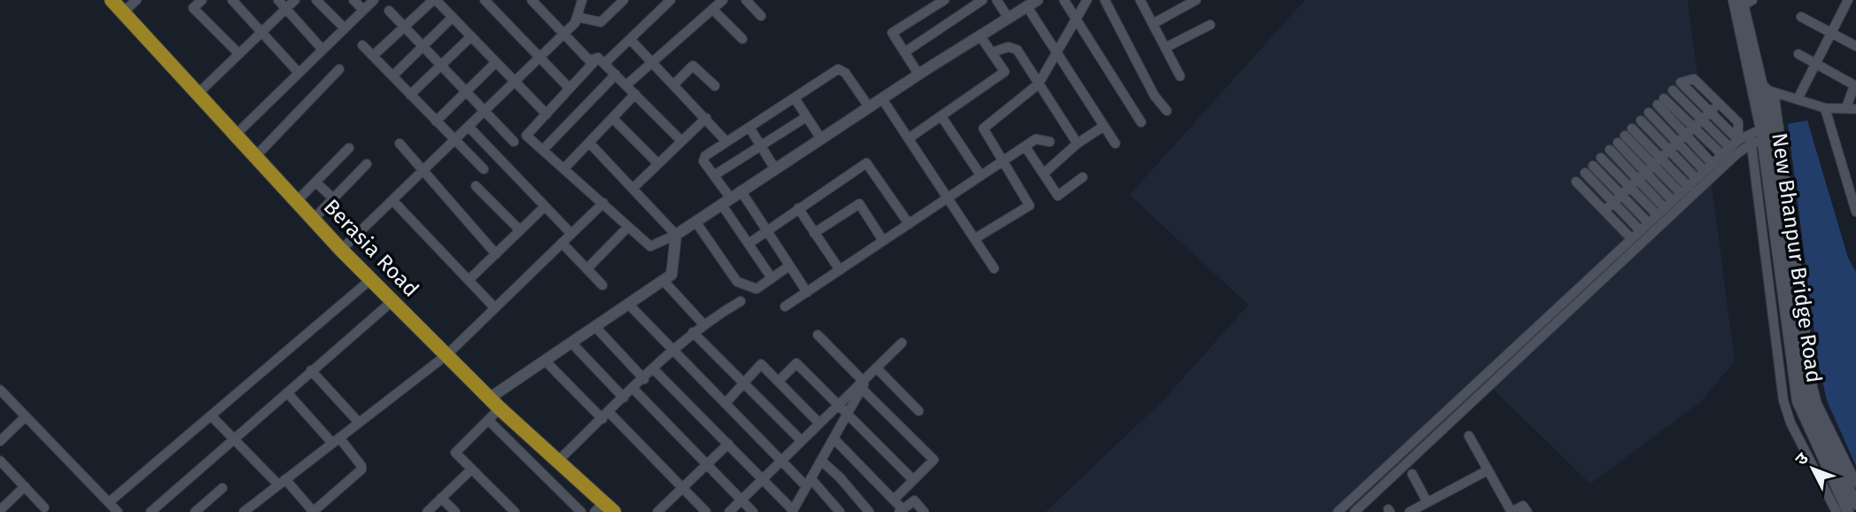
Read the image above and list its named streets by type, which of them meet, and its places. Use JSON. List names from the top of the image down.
{
  "streets": {
    "main road": ["Berasia Road"],
    "street": ["New Bhanpur Bridge Road"]
  },
  "north": "top left"
}
